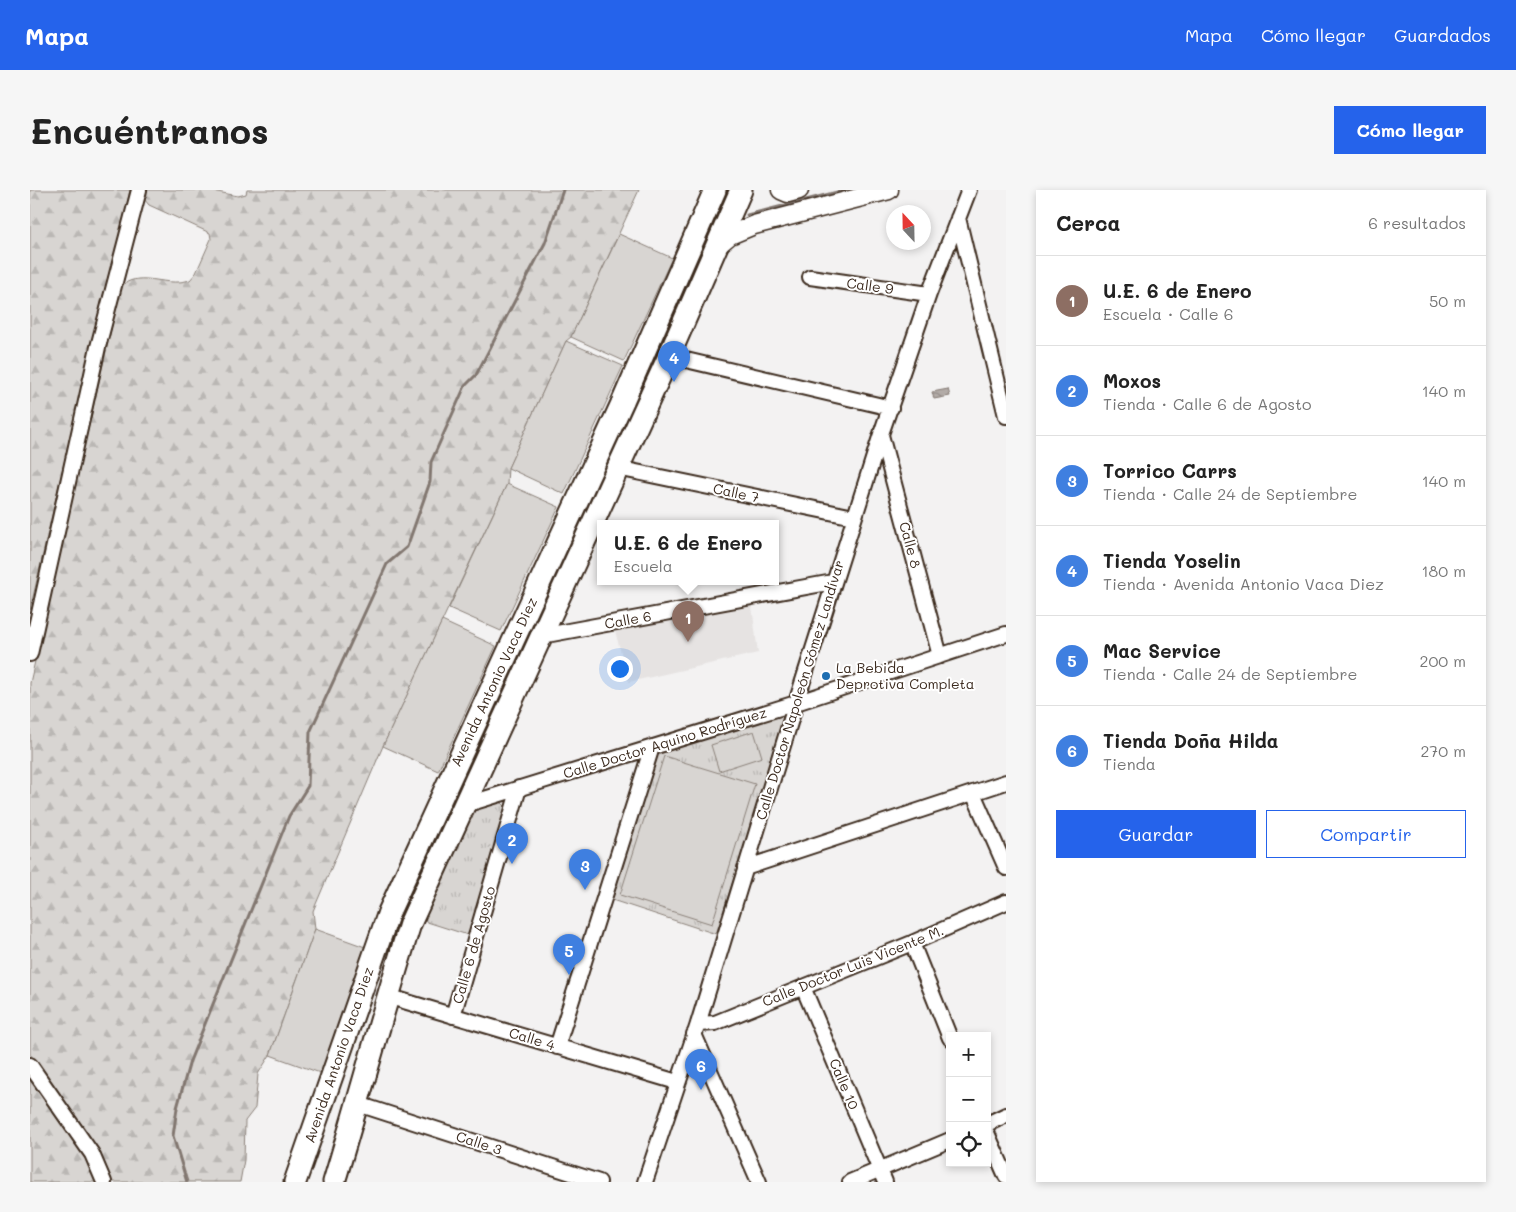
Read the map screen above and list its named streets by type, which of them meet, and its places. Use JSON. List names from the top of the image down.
{
  "streets": {
    "highway": ["Avenida Antonio Vaca Diez"],
    "street": [
      "Calle 9",
      "Calle 7",
      "Calle 8",
      "Calle 6",
      "Calle Doctor Napoleón Gómez Landívar",
      "Calle Doctor Aquino Rodríguez",
      "Calle 6 de Agosto",
      "Calle Doctor Luis Vicente M.",
      "Calle 4",
      "Calle 10",
      "Calle 3"
    ]
  },
  "crossings": [
    ["Calle 9", "Calle Doctor Napoleón Gómez Landívar"],
    ["Calle 7", "Avenida Antonio Vaca Diez"],
    ["Calle 7", "Calle Doctor Napoleón Gómez Landívar"],
    ["Calle 8", "Calle Doctor Napoleón Gómez Landívar"],
    ["Calle 8", "Calle Doctor Aquino Rodríguez"],
    ["Calle 6", "Avenida Antonio Vaca Diez"],
    ["Calle 6", "Calle Doctor Napoleón Gómez Landívar"],
    ["Avenida Antonio Vaca Diez", "Calle Doctor Aquino Rodríguez"],
    ["Avenida Antonio Vaca Diez", "Calle 4"],
    ["Avenida Antonio Vaca Diez", "Calle 3"],
    ["Calle Doctor Napoleón Gómez Landívar", "Calle Doctor Aquino Rodríguez"],
    ["Calle Doctor Napoleón Gómez Landívar", "Calle Doctor Luis Vicente M."],
    ["Calle Doctor Napoleón Gómez Landívar", "Calle 4"],
    ["Calle Doctor Aquino Rodríguez", "Calle 6 de Agosto"],
    ["Calle 6 de Agosto", "Calle 4"],
    ["Calle Doctor Luis Vicente M.", "Calle 10"]
  ],
  "places": ["La Bebida Deprotiva Completa"],
  "north": "top",
  "page": {
    "header": "Mapa",
    "nav": ["Mapa", "Cómo llegar", "Guardados"],
    "buttons": [
      "Cómo llegar",
      ["Guardar", "Compartir"]
    ],
    "title": "Encuéntranos",
    "heading": ["Cerca", "6 resultados"],
    "list": [
      {
        "mark": "1",
        "name": "U.E. 6 de Enero",
        "note": "Escuela · Calle 6",
        "value": "50 m"
      },
      {
        "mark": "2",
        "name": "Moxos",
        "note": "Tienda · Calle 6 de Agosto",
        "value": "140 m"
      },
      {
        "mark": "3",
        "name": "Torrico Carrs",
        "note": "Tienda · Calle 24 de Septiembre",
        "value": "140 m"
      },
      {
        "mark": "4",
        "name": "Tienda Yoselin",
        "note": "Tienda · Avenida Antonio Vaca Diez",
        "value": "180 m"
      },
      {
        "mark": "5",
        "name": "Mac Service",
        "note": "Tienda · Calle 24 de Septiembre",
        "value": "200 m"
      },
      {
        "mark": "6",
        "name": "Tienda Doña Hilda",
        "note": "Tienda",
        "value": "270 m"
      }
    ],
    "pins": [
      "4",
      "1",
      "2",
      "3",
      "5",
      "6"
    ],
    "popup": ["U.E. 6 de Enero", "Escuela"],
    "map_buttons": ["+", "−"]
  }
}
